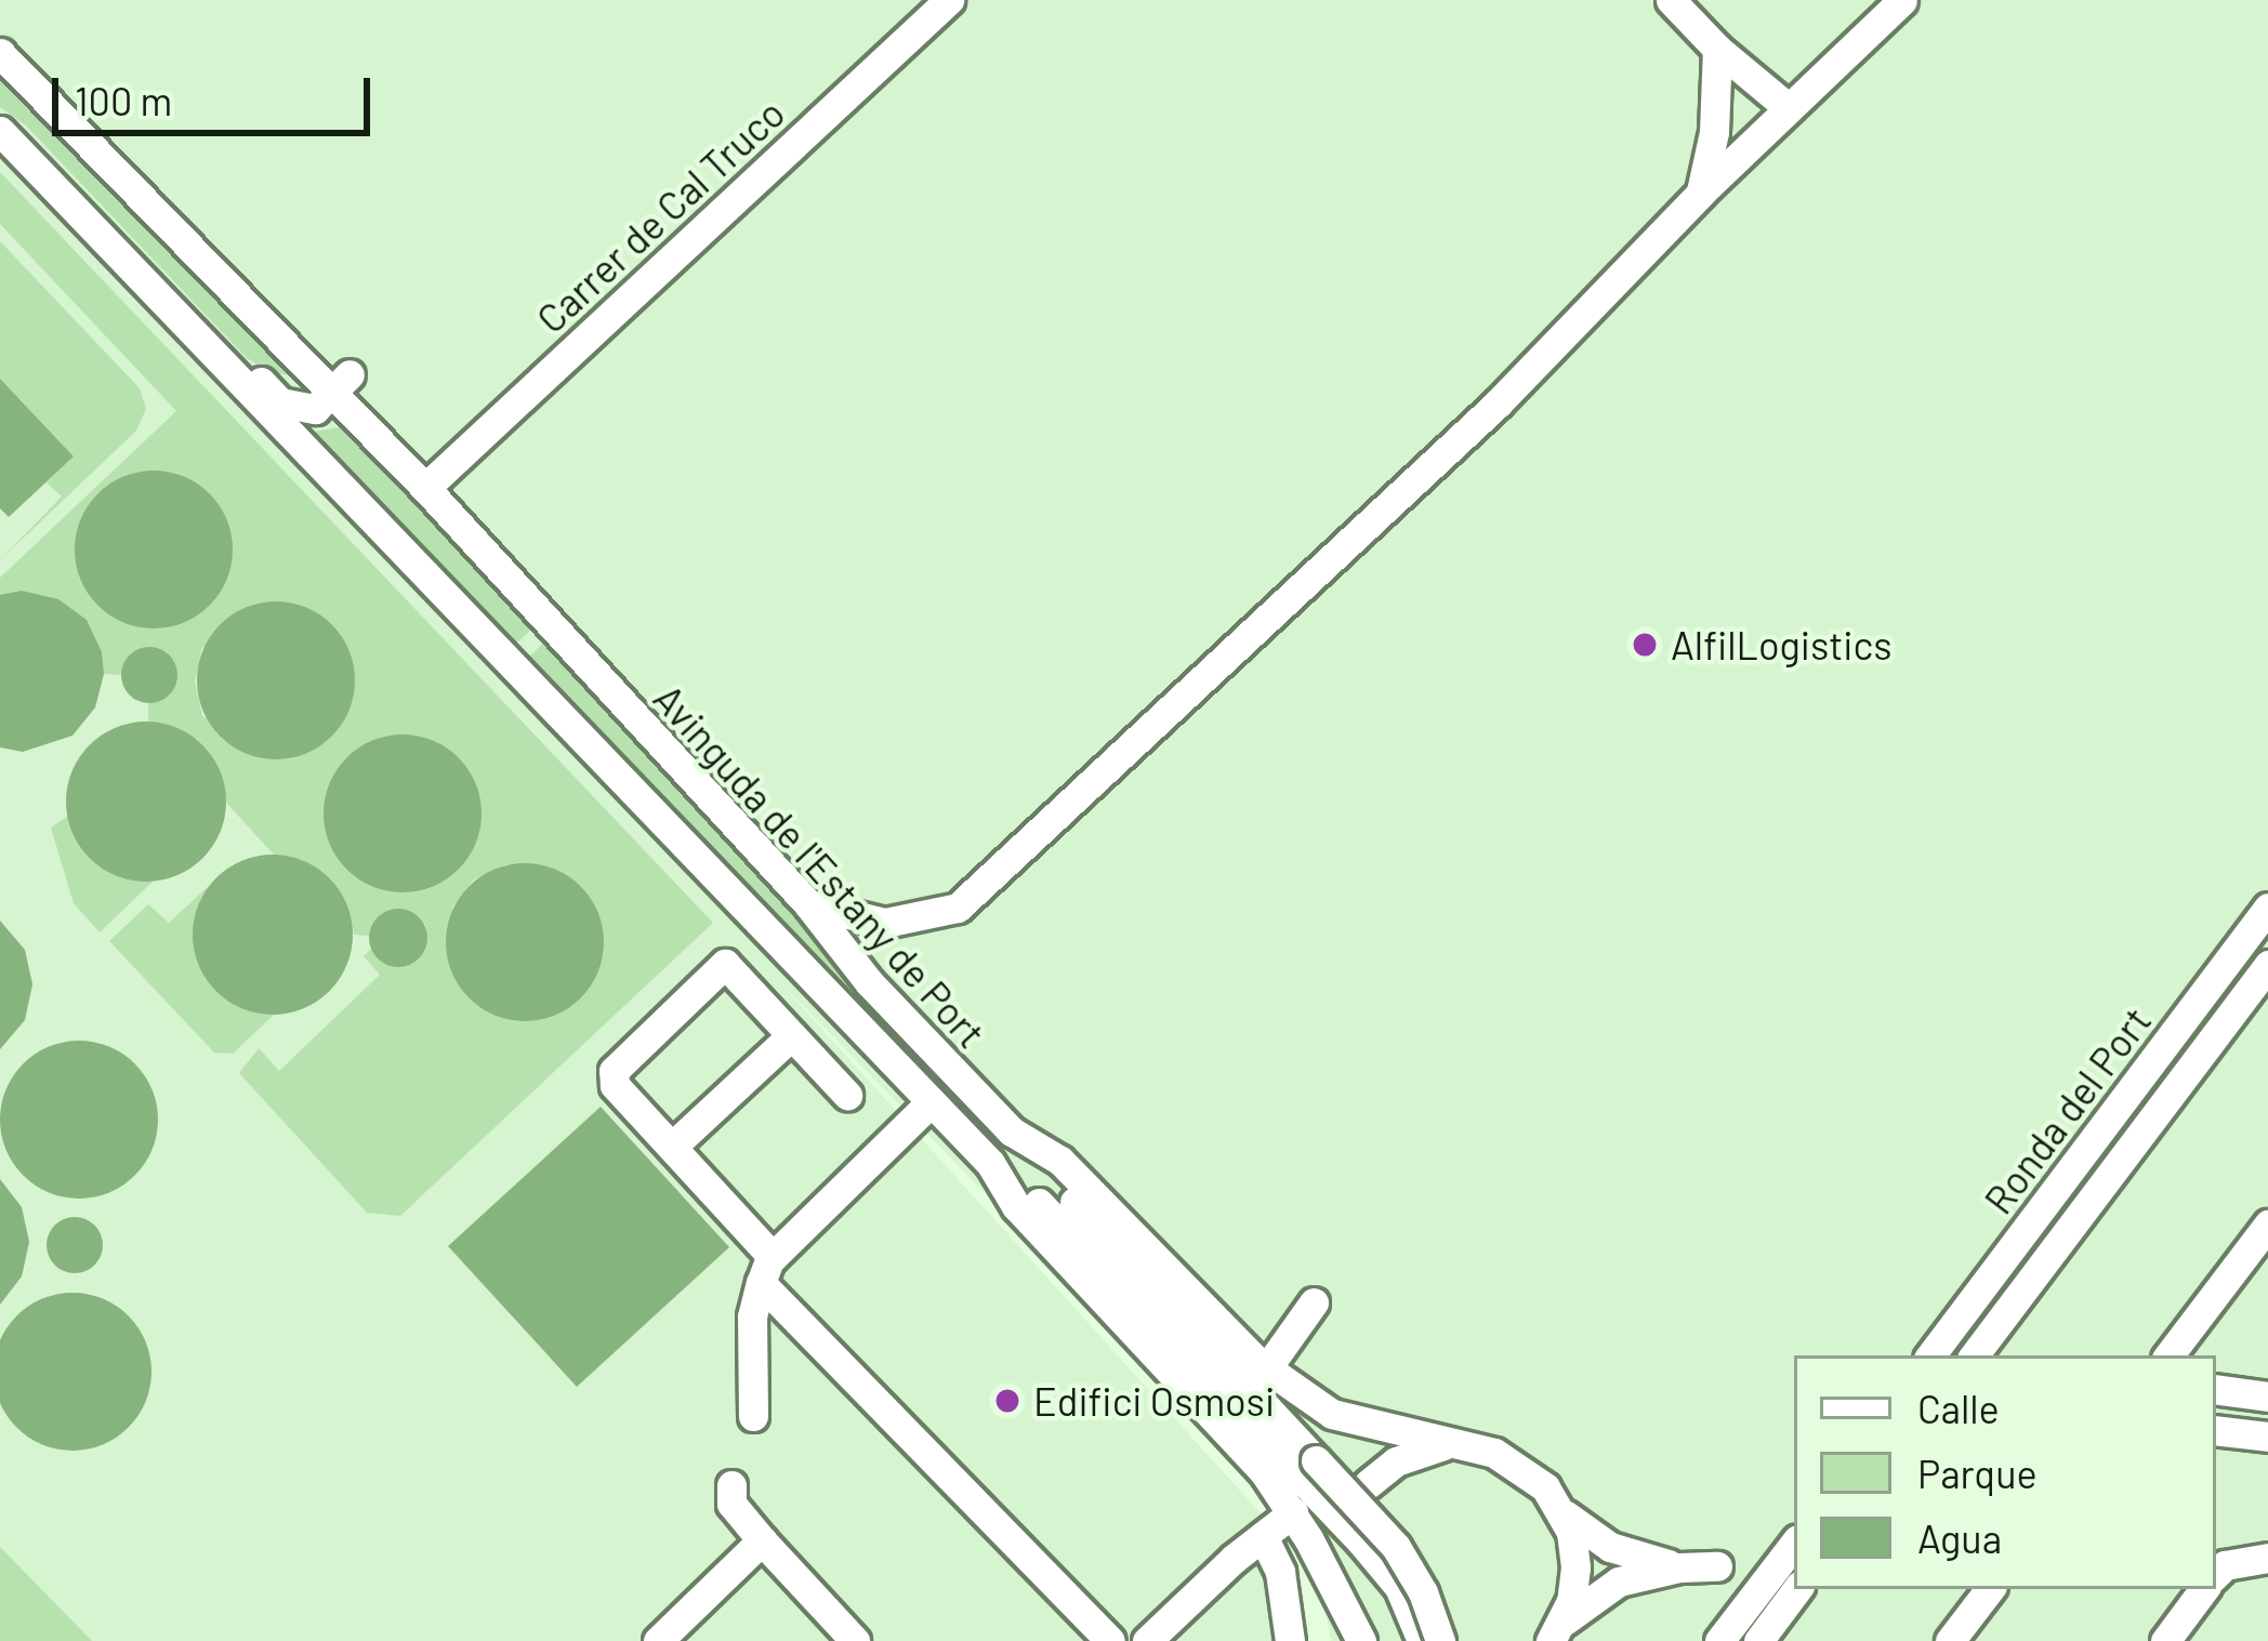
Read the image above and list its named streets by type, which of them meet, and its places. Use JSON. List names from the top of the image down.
{
  "streets": {
    "street": ["Carrer de Cal Truco", "Avinguda de l'Estany de Port", "Ronda del Port"]
  },
  "crossings": [
    ["Carrer de Cal Truco", "Avinguda de l'Estany de Port"]
  ],
  "places": ["AlfilLogistics", "Edifici Osmosi"],
  "legend": ["Calle", "Parque", "Agua"],
  "scale_bar": "100 m"
}
